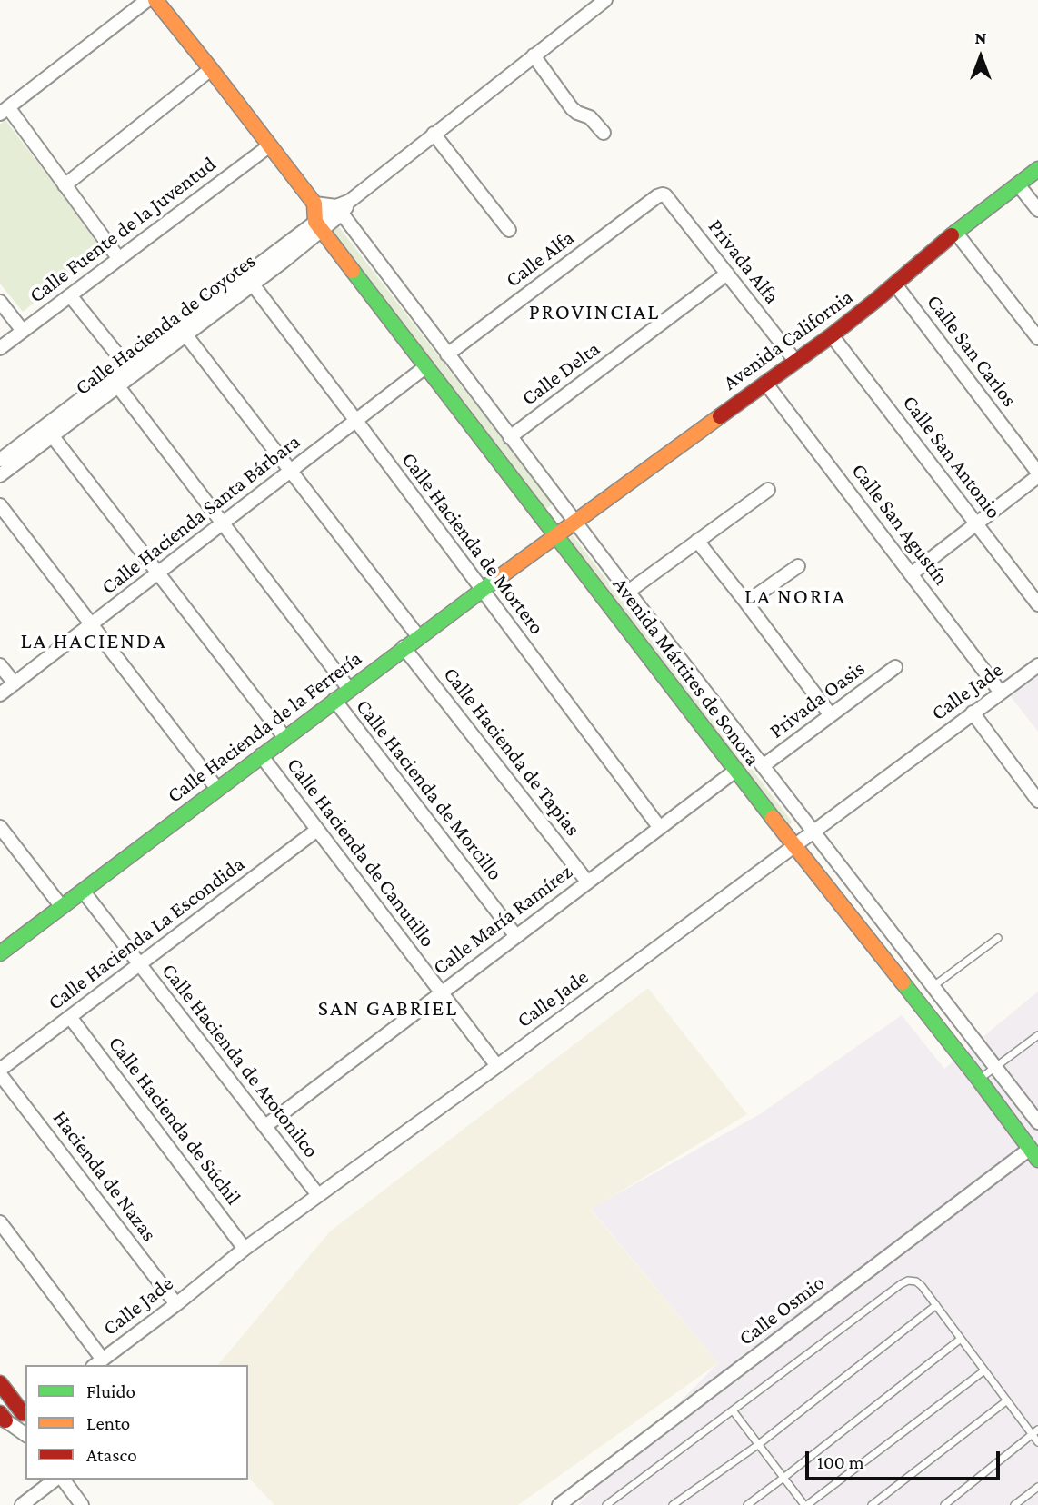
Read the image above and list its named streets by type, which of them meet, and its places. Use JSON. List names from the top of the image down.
{
  "streets": {
    "street": [
      "Calle Fuente de la Juventud",
      "Calle Alfa",
      "Privada Alfa",
      "Calle Hacienda de Coyotes",
      "Avenida California",
      "Calle San Carlos",
      "Calle Delta",
      "Calle San Antonio",
      "Calle Hacienda Santa Bárbara",
      "Calle San Agustín",
      "Calle Hacienda de Mortero",
      "Avenida Mártires de Sonora",
      "Calle Jade",
      "Privada Oasis",
      "Calle Hacienda de la Ferrería",
      "Calle Hacienda de Tapias",
      "Calle Hacienda de Morcillo",
      "Calle Hacienda de Canutillo",
      "Calle María Ramírez",
      "Calle Hacienda La Escondida",
      "Calle Hacienda de Atotonilco",
      "Calle Hacienda de Súchil",
      "Hacienda de Nazas",
      "Calle Osmio"
    ]
  },
  "crossings": [
    ["Calle Alfa", "Privada Alfa"],
    ["Calle Alfa", "Avenida Mártires de Sonora"],
    ["Privada Alfa", "Avenida California"],
    ["Privada Alfa", "Calle Delta"],
    ["Calle Hacienda de Coyotes", "Calle Hacienda de Mortero"],
    ["Calle Hacienda de Coyotes", "Avenida Mártires de Sonora"],
    ["Calle Hacienda de Coyotes", "Calle Hacienda de Morcillo"],
    ["Calle Hacienda de Coyotes", "Calle Hacienda de Canutillo"],
    ["Avenida California", "Calle San Carlos"],
    ["Avenida California", "Calle San Antonio"],
    ["Avenida California", "Calle San Agustín"],
    ["Avenida California", "Avenida Mártires de Sonora"],
    ["Avenida California", "Calle Hacienda de la Ferrería"],
    ["Calle Delta", "Avenida Mártires de Sonora"],
    ["Calle Hacienda Santa Bárbara", "Calle Hacienda de Mortero"],
    ["Calle Hacienda Santa Bárbara", "Avenida Mártires de Sonora"],
    ["Calle Hacienda Santa Bárbara", "Calle Hacienda de Morcillo"],
    ["Calle Hacienda Santa Bárbara", "Calle Hacienda de Canutillo"],
    ["Calle San Agustín", "Calle Jade"],
    ["Calle Hacienda de Mortero", "Calle Hacienda de la Ferrería"],
    ["Calle Hacienda de Mortero", "Calle María Ramírez"],
    ["Avenida Mártires de Sonora", "Calle Jade"],
    ["Avenida Mártires de Sonora", "Privada Oasis"],
    ["Avenida Mártires de Sonora", "Calle Hacienda de la Ferrería"],
    ["Avenida Mártires de Sonora", "Calle María Ramírez"],
    ["Avenida Mártires de Sonora", "Calle Osmio"],
    ["Calle Jade", "Calle Hacienda de Canutillo"],
    ["Calle Jade", "Calle Hacienda de Atotonilco"],
    ["Calle Jade", "Calle Hacienda de Súchil"],
    ["Calle Jade", "Hacienda de Nazas"],
    ["Calle Hacienda de la Ferrería", "Calle Hacienda de Tapias"],
    ["Calle Hacienda de la Ferrería", "Calle Hacienda de Morcillo"],
    ["Calle Hacienda de la Ferrería", "Calle Hacienda de Canutillo"],
    ["Calle Hacienda de la Ferrería", "Calle Hacienda de Atotonilco"],
    ["Calle Hacienda de Tapias", "Calle María Ramírez"],
    ["Calle Hacienda de Morcillo", "Calle María Ramírez"],
    ["Calle Hacienda de Canutillo", "Calle María Ramírez"],
    ["Calle Hacienda de Canutillo", "Calle Hacienda La Escondida"],
    ["Calle María Ramírez", "Calle Hacienda de Atotonilco"],
    ["Calle Hacienda La Escondida", "Calle Hacienda de Atotonilco"],
    ["Calle Hacienda La Escondida", "Calle Hacienda de Súchil"],
    ["Calle Hacienda La Escondida", "Hacienda de Nazas"]
  ],
  "districts": [
    "PROVINCIAL",
    "LA NORIA",
    "LA HACIENDA",
    "SAN GABRIEL"
  ],
  "legend": ["Fluido", "Lento", "Atasco"],
  "scale_bar": "100 m",
  "north": "top"
}
